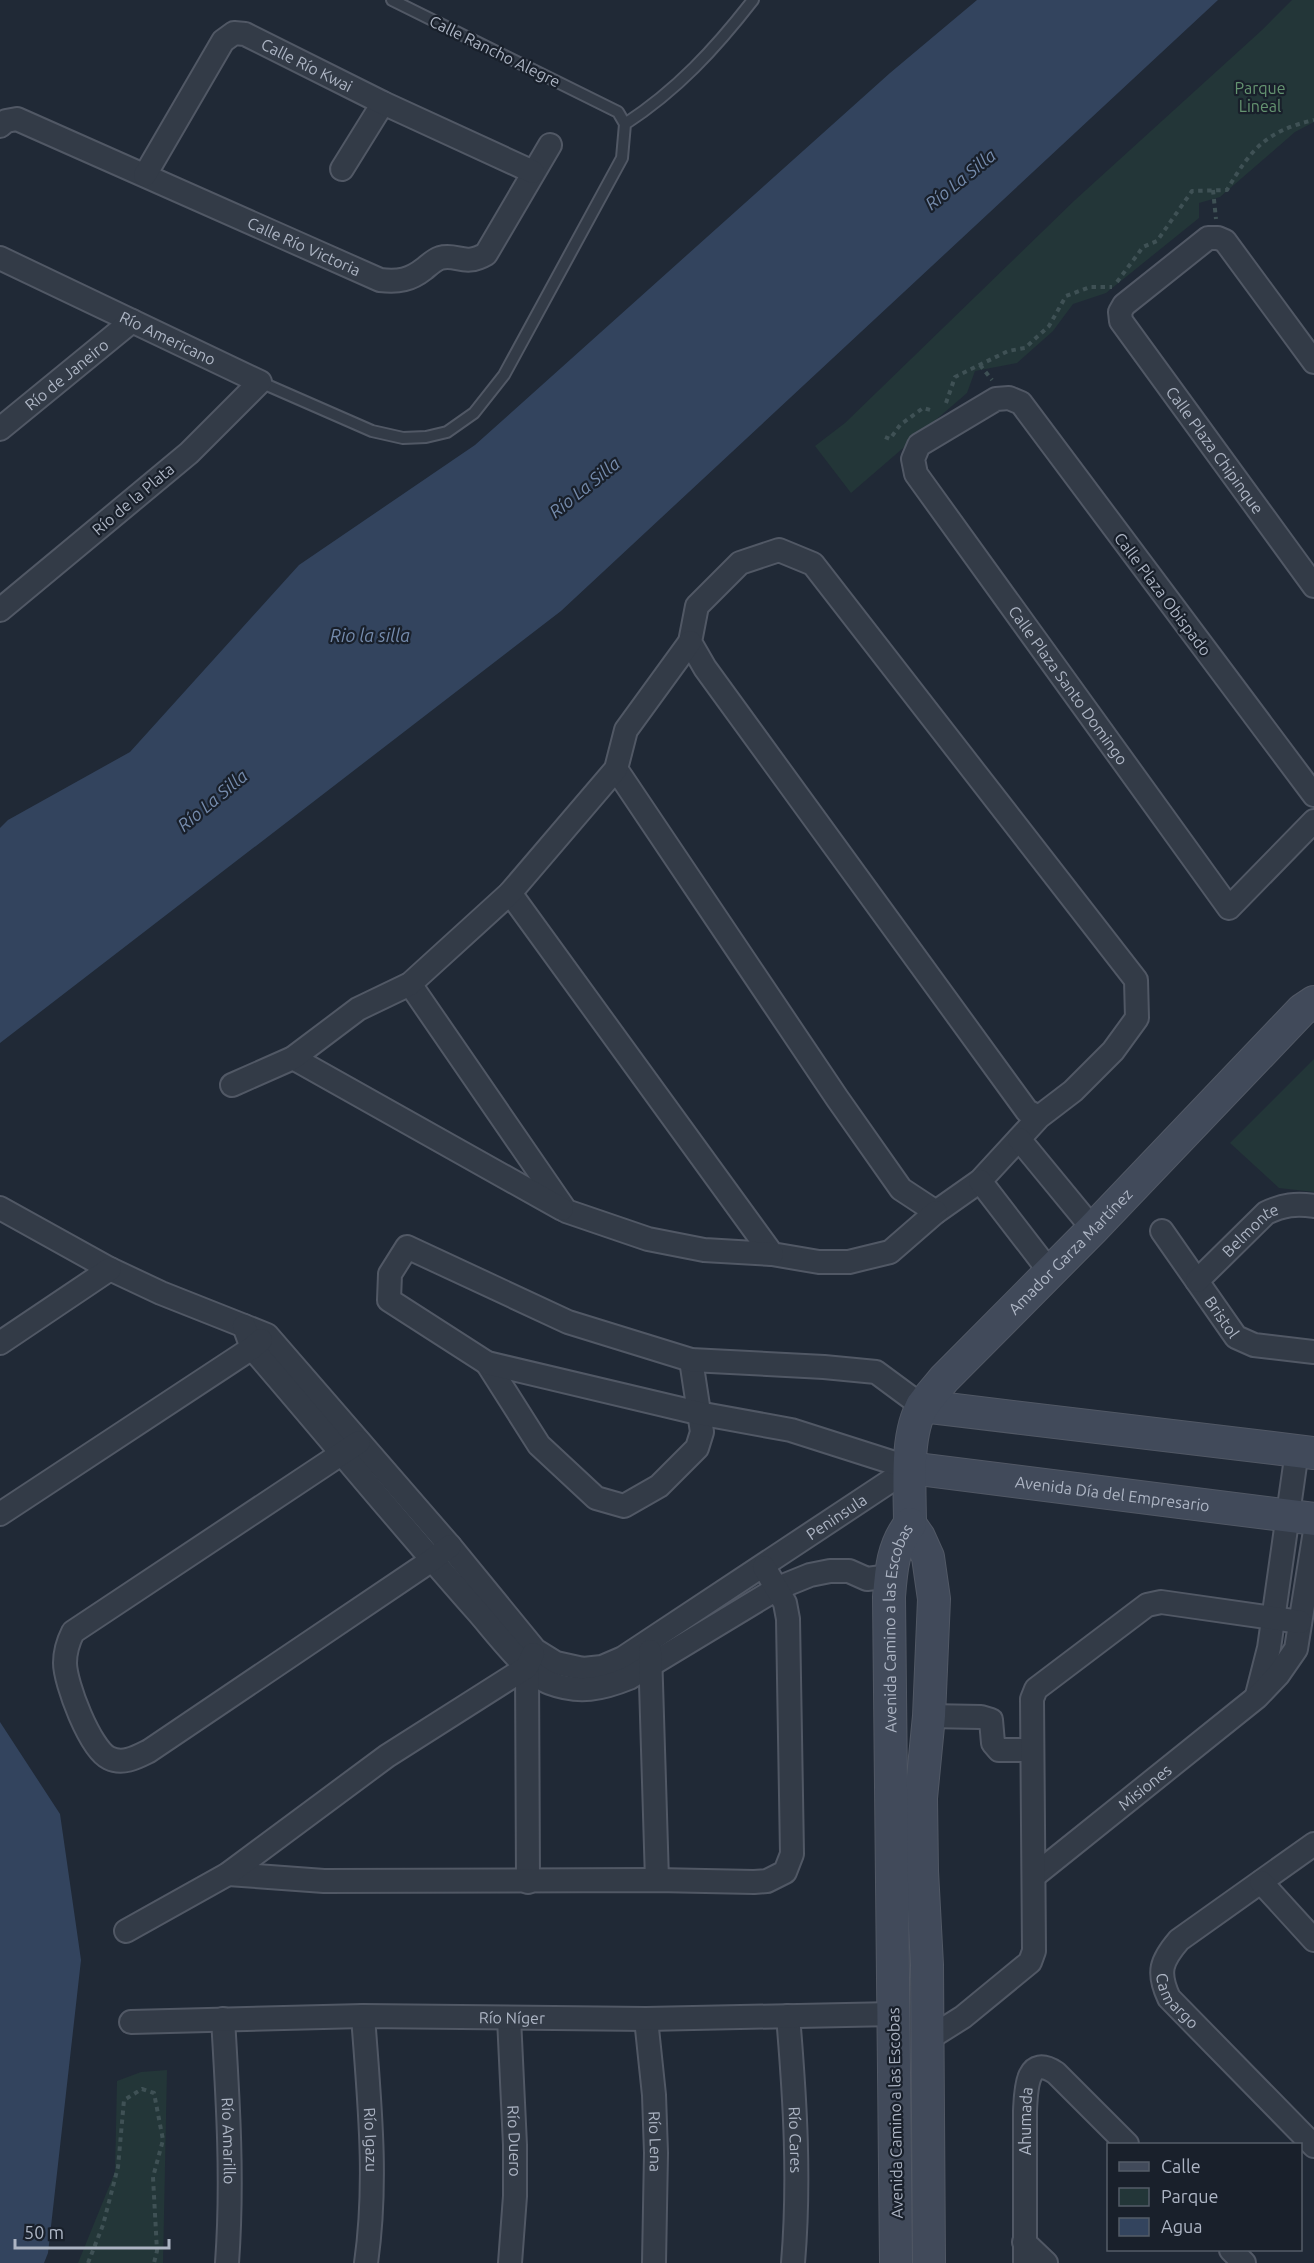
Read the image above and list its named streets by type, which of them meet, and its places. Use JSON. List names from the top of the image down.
{
  "streets": {
    "street": [
      "Calle Río Kwai",
      "Calle Río Victoria",
      "Río Americano",
      "Río de Janeiro",
      "Calle Plaza Chipinque",
      "Río de la Plata",
      "Calle Plaza Obispado",
      "Calle Plaza Santo Domingo",
      "Belmonte",
      "Amador Garza Martínez",
      "Bristol",
      "Avenida Día del Empresario",
      "Peninsula",
      "Avenida Camino a las Escobas",
      "Misiones",
      "Camargo",
      "Río Níger",
      "Ahumada",
      "Río Igazu",
      "Río Cares",
      "Río Amarillo",
      "Río Duero",
      "Río Lena"
    ],
    "lane": ["Calle Rancho Alegre"]
  },
  "crossings": [
    ["Calle Rancho Alegre", "Río Americano"],
    ["Calle Río Kwai", "Calle Río Victoria"],
    ["Río Americano", "Río de Janeiro"],
    ["Río Americano", "Río de la Plata"],
    ["Calle Plaza Obispado", "Calle Plaza Santo Domingo"],
    ["Belmonte", "Bristol"],
    ["Amador Garza Martínez", "Avenida Día del Empresario"],
    ["Amador Garza Martínez", "Peninsula"],
    ["Amador Garza Martínez", "Avenida Camino a las Escobas"],
    ["Avenida Día del Empresario", "Peninsula"],
    ["Avenida Camino a las Escobas", "Río Níger"],
    ["Río Níger", "Río Igazu"],
    ["Río Níger", "Río Cares"],
    ["Río Níger", "Río Amarillo"],
    ["Río Níger", "Río Duero"],
    ["Río Níger", "Río Lena"]
  ],
  "water": ["Río La Silla", "Rio la silla"],
  "parks": ["Parque Lineal"],
  "legend": ["Calle", "Parque", "Agua"],
  "scale_bar": "50 m"
}
